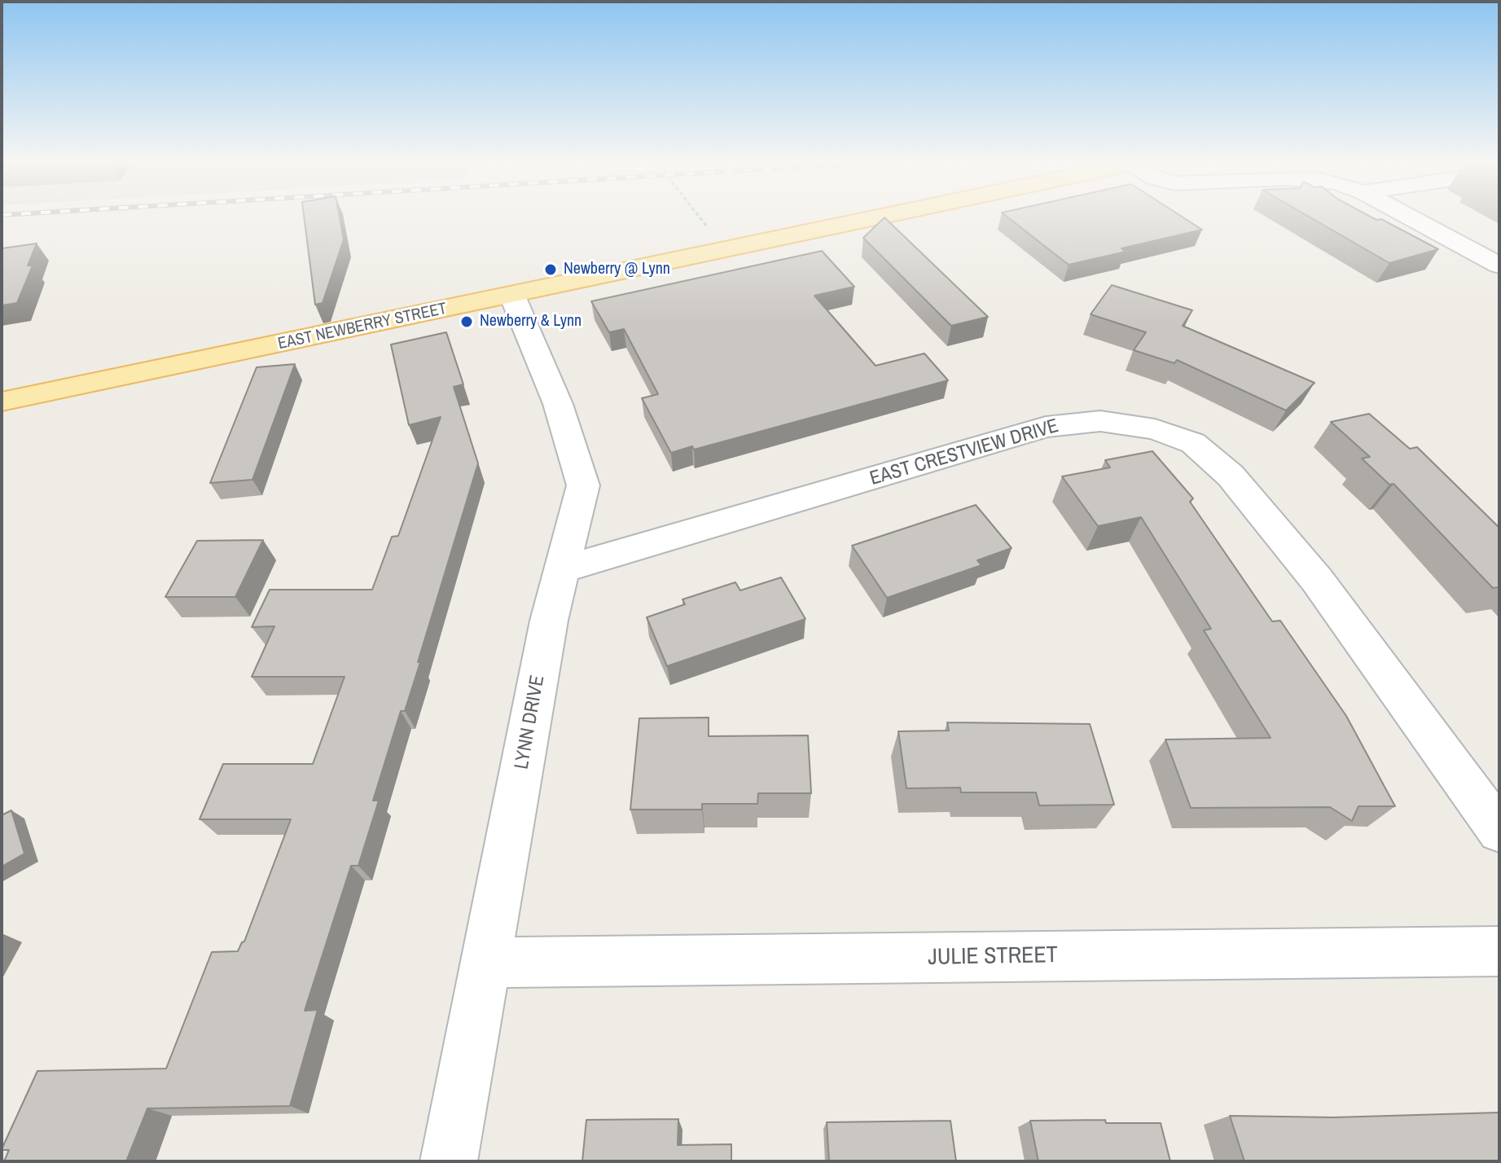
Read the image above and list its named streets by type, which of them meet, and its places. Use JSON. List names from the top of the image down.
{
  "streets": {
    "main road": ["EAST NEWBERRY STREET"],
    "street": ["EAST CRESTVIEW DRIVE", "LYNN DRIVE", "JULIE STREET"]
  },
  "crossings": [
    ["EAST NEWBERRY STREET", "LYNN DRIVE"],
    ["EAST CRESTVIEW DRIVE", "LYNN DRIVE"],
    ["LYNN DRIVE", "JULIE STREET"]
  ],
  "places": ["Newberry @ Lynn", "Newberry & Lynn"]
}
